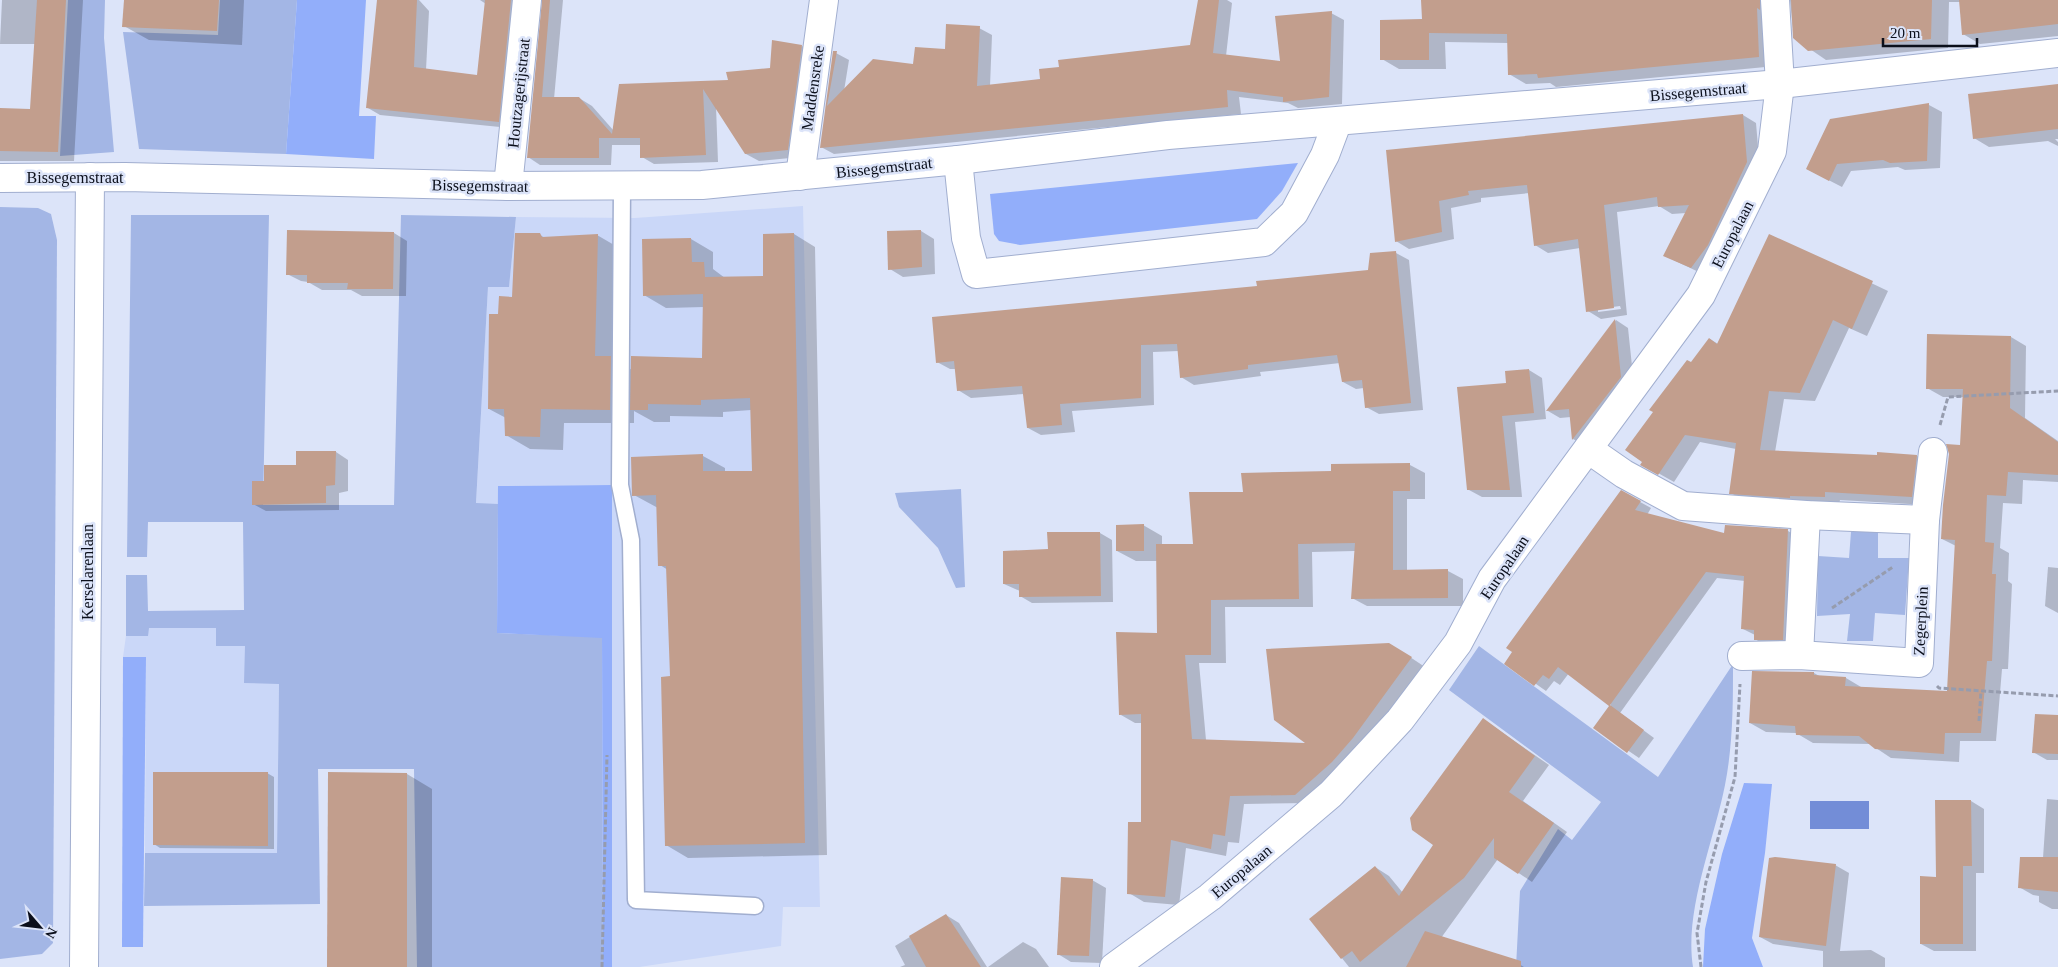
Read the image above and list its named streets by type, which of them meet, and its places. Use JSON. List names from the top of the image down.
{
  "streets": {
    "street": [
      "Maddensreke",
      "Bissegemstraat",
      "Houtzagerijstraat",
      "Europalaan",
      "Kerselarenlaan",
      "Zegerplein"
    ]
  },
  "crossings": [
    ["Maddensreke", "Bissegemstraat"],
    ["Bissegemstraat", "Houtzagerijstraat"],
    ["Bissegemstraat", "Europalaan"],
    ["Bissegemstraat", "Kerselarenlaan"]
  ],
  "scale_bar": "20 m",
  "north": "bottom right"
}
